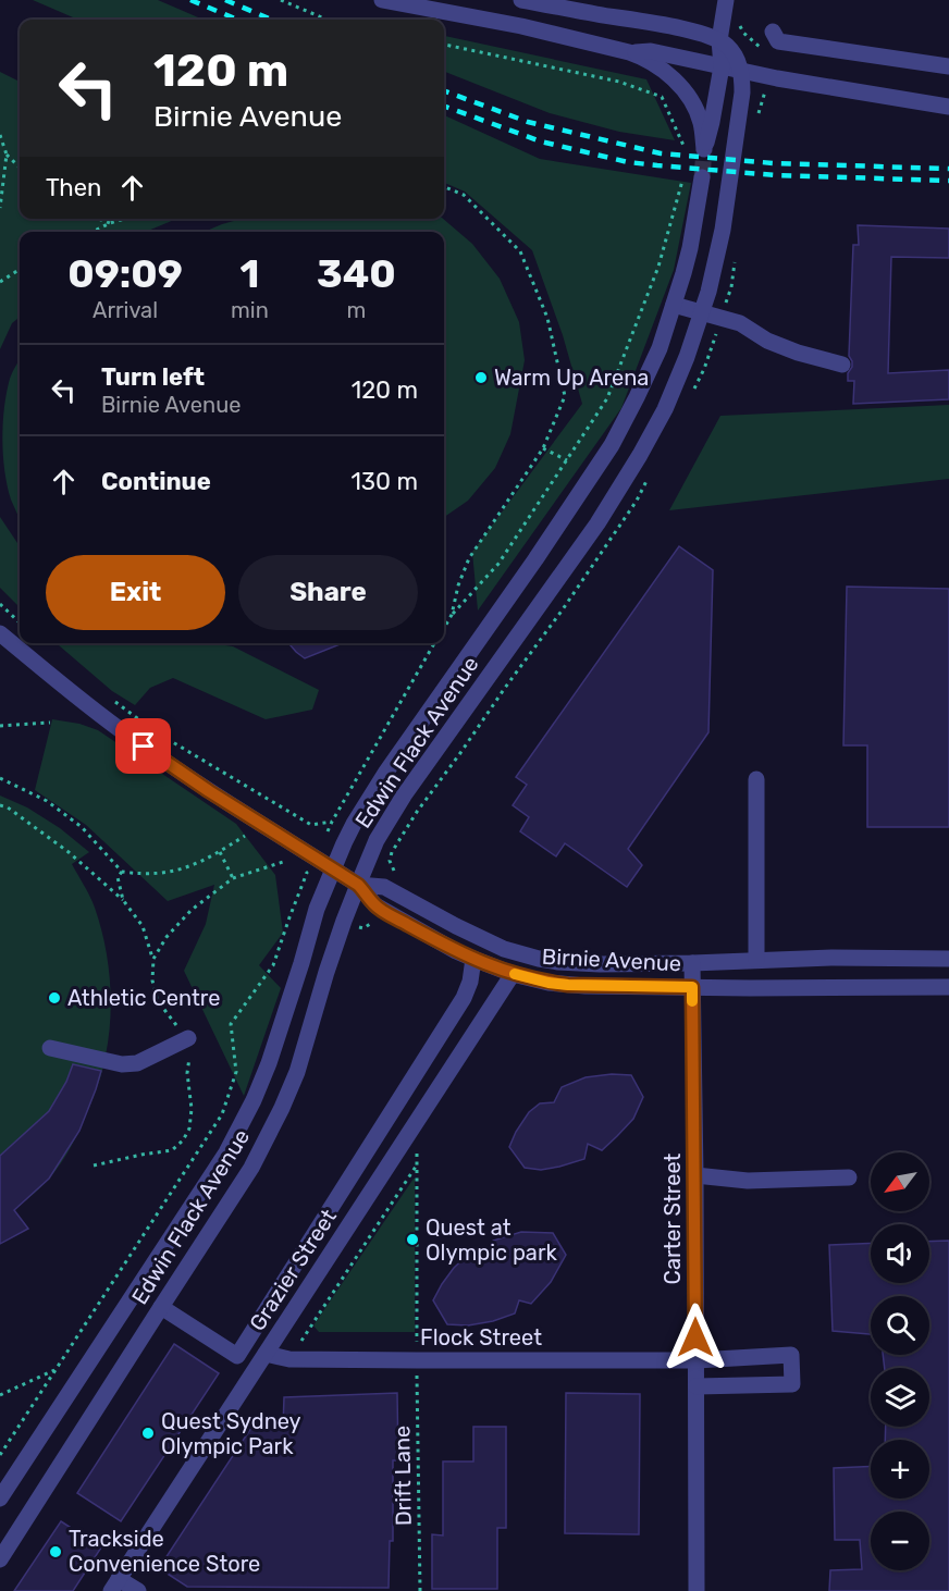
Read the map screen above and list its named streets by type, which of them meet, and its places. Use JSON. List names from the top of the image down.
{
  "streets": {
    "street": [
      "Edwin Flack Avenue",
      "Birnie Avenue",
      "Carter Street",
      "Grazier Street",
      "Flock Street"
    ],
    "path": ["Drift Lane"]
  },
  "crossings": [
    ["Edwin Flack Avenue", "Birnie Avenue"],
    ["Birnie Avenue", "Carter Street"],
    ["Birnie Avenue", "Grazier Street"],
    ["Carter Street", "Flock Street"],
    ["Grazier Street", "Flock Street"],
    ["Flock Street", "Drift Lane"]
  ],
  "places": [
    "Warm Up Arena",
    "Athletic Centre",
    "Quest at Olympic park",
    "Quest Sydney Olympic Park",
    "Trackside Convenience Store"
  ],
  "north": "bottom left",
  "page": {
    "turn": ["120 m", "Birnie Avenue"],
    "then": "Then",
    "eta": [
      "09:09",
      "Arrival",
      "1",
      "min",
      "340",
      "m"
    ],
    "list": [
      {
        "name": "Turn left",
        "note": "Birnie Avenue",
        "value": "120 m"
      },
      {
        "name": "Continue",
        "value": "130 m"
      }
    ],
    "buttons": ["Exit", "Share"],
    "map_buttons": ["+", "−"]
  }
}
